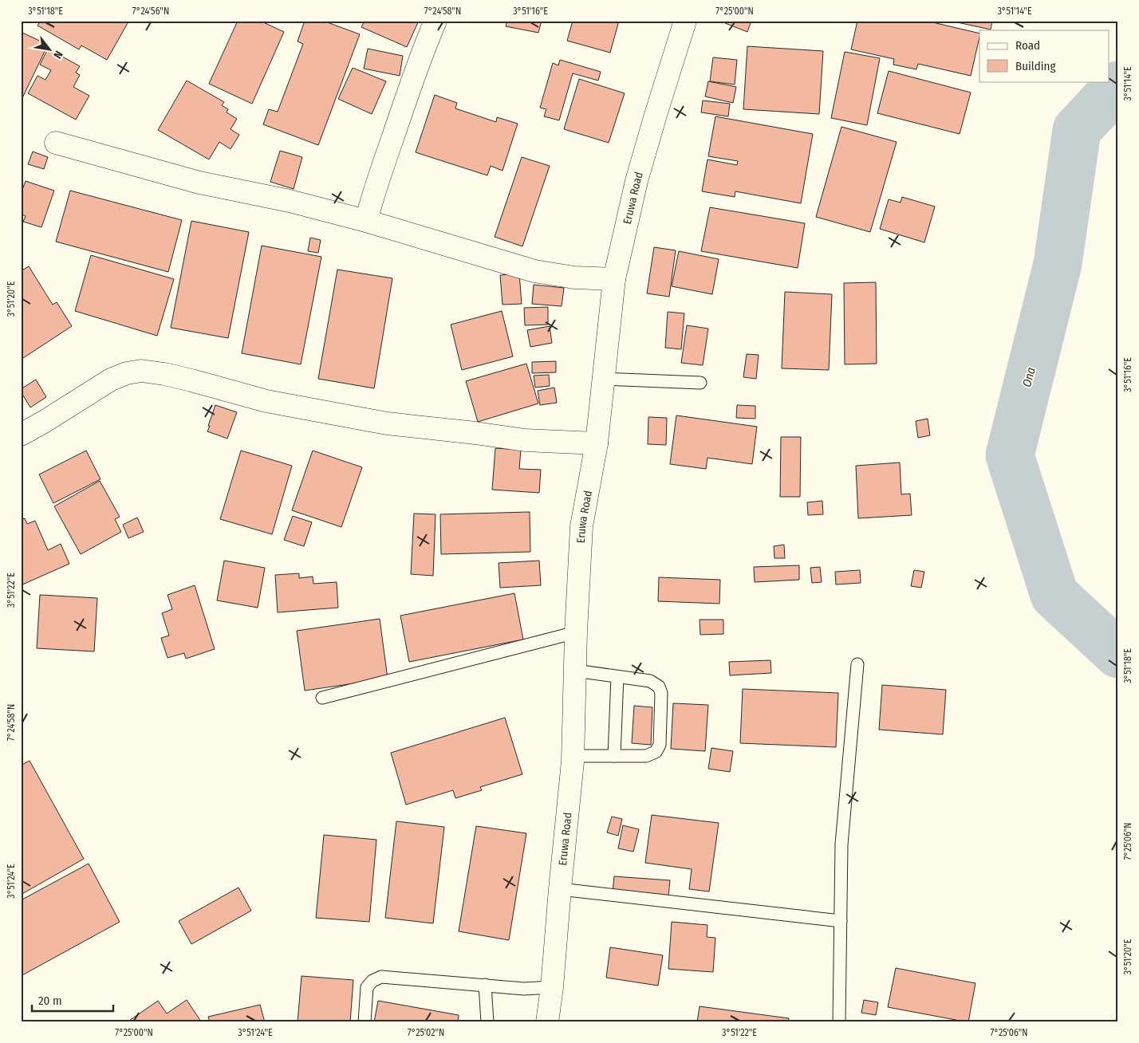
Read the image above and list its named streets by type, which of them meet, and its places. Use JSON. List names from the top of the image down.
{
  "streets": {
    "street": ["Eruwa Road"]
  },
  "water": ["Ona"],
  "legend": ["Road", "Building"],
  "scale_bar": "20 m",
  "north": "bottom right",
  "coordinates": [
    "3°51'18\"E",
    "7°24'56\"N",
    "7°24'58\"N",
    "3°51'16\"E",
    "7°25'00\"N",
    "3°51'14\"E",
    "3°51'20\"E",
    "3°51'22\"E",
    "7°25'06\"N",
    "3°51'24\"E",
    "7°25'02\"N"
  ]
}
